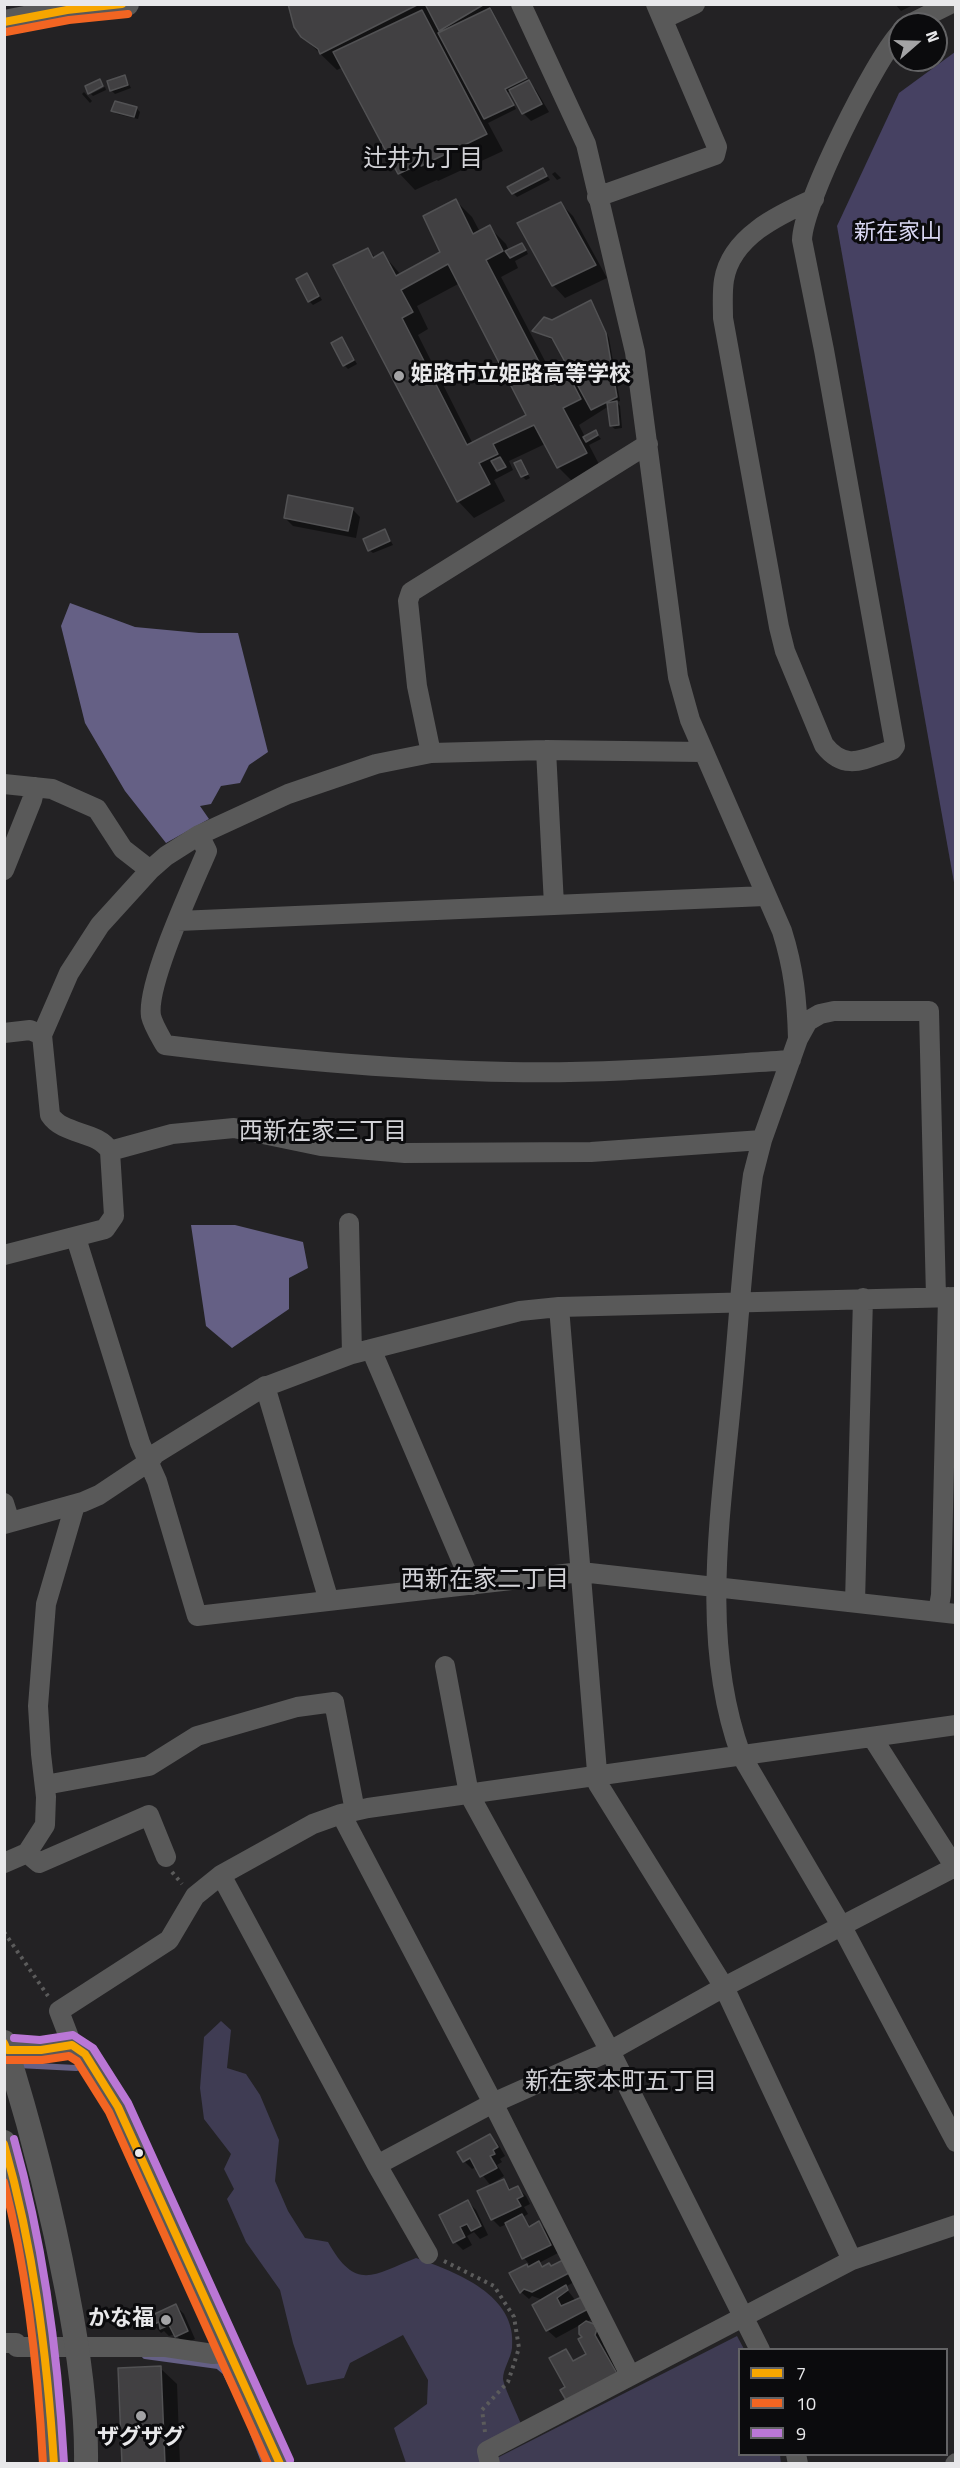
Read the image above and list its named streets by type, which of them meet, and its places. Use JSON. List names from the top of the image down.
{
  "districts": [
    "辻井九丁目",
    "西新在家三丁目",
    "西新在家二丁目",
    "新在家本町五丁目"
  ],
  "parks": ["新在家山"],
  "places": ["姫路市立姫路高等学校", "かな福", "ザグザグ"],
  "lines": ["transit line 7", "transit line 10", "transit line 9"],
  "legend": ["7", "10", "9"],
  "north": "right"
}
